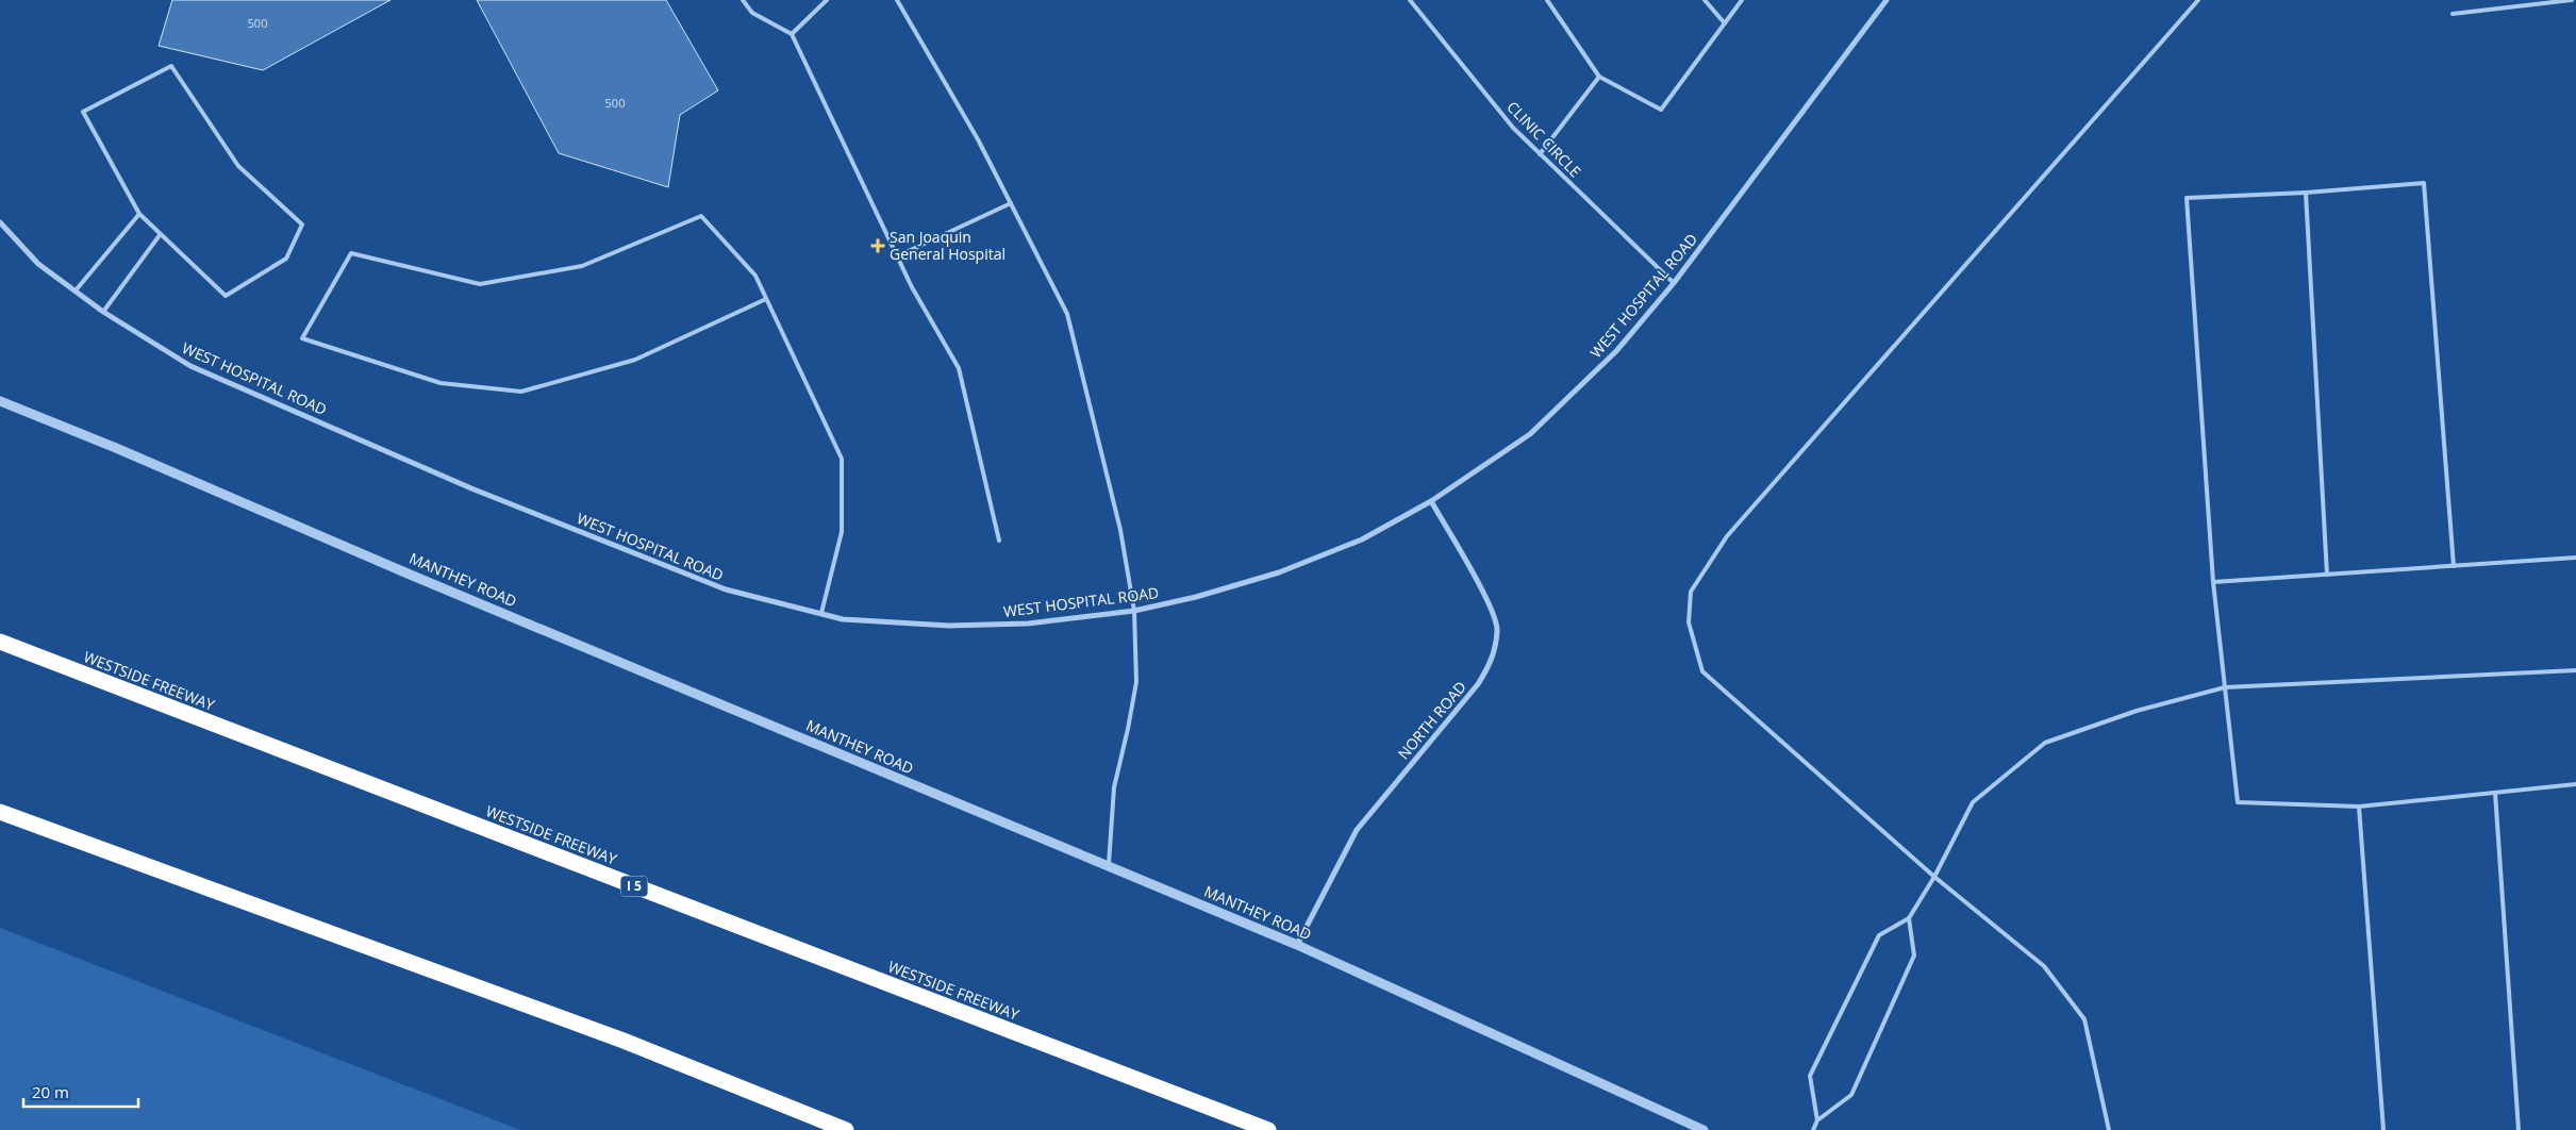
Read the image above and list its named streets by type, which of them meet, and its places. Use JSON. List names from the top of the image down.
{
  "streets": {
    "highway": ["WESTSIDE FREEWAY", "I 5"],
    "street": ["WEST HOSPITAL ROAD", "MANTHEY ROAD", "NORTH ROAD"],
    "lane": ["CLINIC CIRCLE"]
  },
  "crossings": [
    ["CLINIC CIRCLE", "WEST HOSPITAL ROAD"],
    ["WEST HOSPITAL ROAD", "NORTH ROAD"],
    ["MANTHEY ROAD", "NORTH ROAD"]
  ],
  "places": {
    "health": ["San Joaquin General Hospital"]
  },
  "house_numbers": ["500", "500"],
  "scale_bar": "20 m"
}
